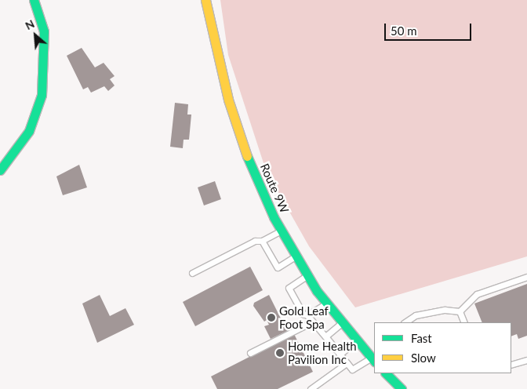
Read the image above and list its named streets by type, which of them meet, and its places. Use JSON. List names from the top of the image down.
{
  "streets": {
    "main road": ["Route 9W"]
  },
  "places": ["Gold Leaf Foot Spa", "Home Health Pavilion Inc"],
  "legend": ["Fast", "Slow"],
  "scale_bar": "50 m",
  "north": "top left"
}
